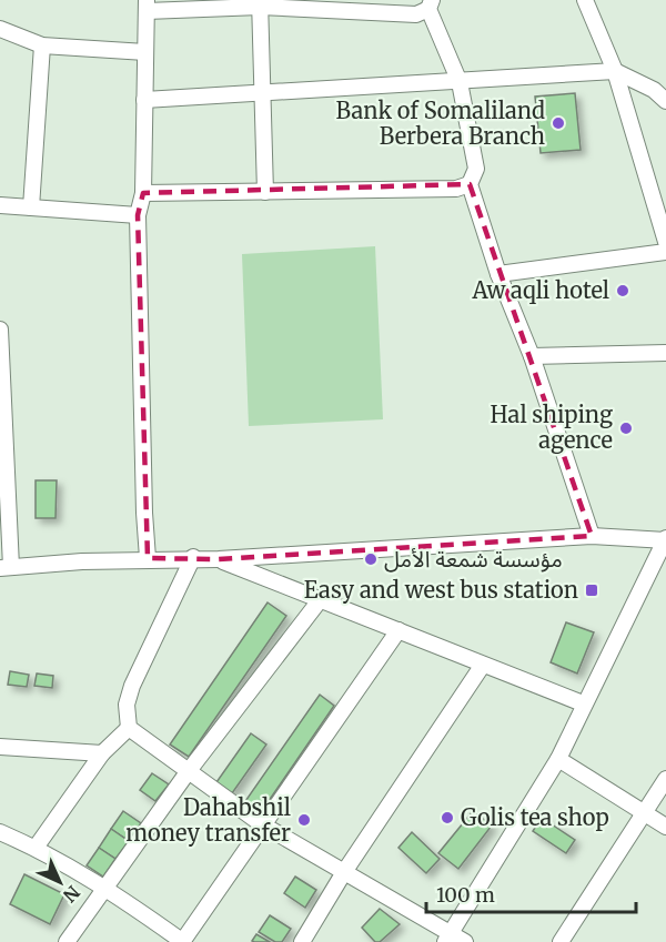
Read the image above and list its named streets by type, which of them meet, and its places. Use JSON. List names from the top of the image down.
{
  "places": {
    "other": [
      "Bank of Somaliland Berbera Branch",
      "Aw aqli hotel",
      "Hal shiping agence",
      "مؤسسة شمعة الأمل",
      "Golis tea shop",
      "Dahabshil money transfer"
    ],
    "transit": ["Easy and west bus station"]
  },
  "scale_bar": "100 m",
  "north": "bottom right"
}
